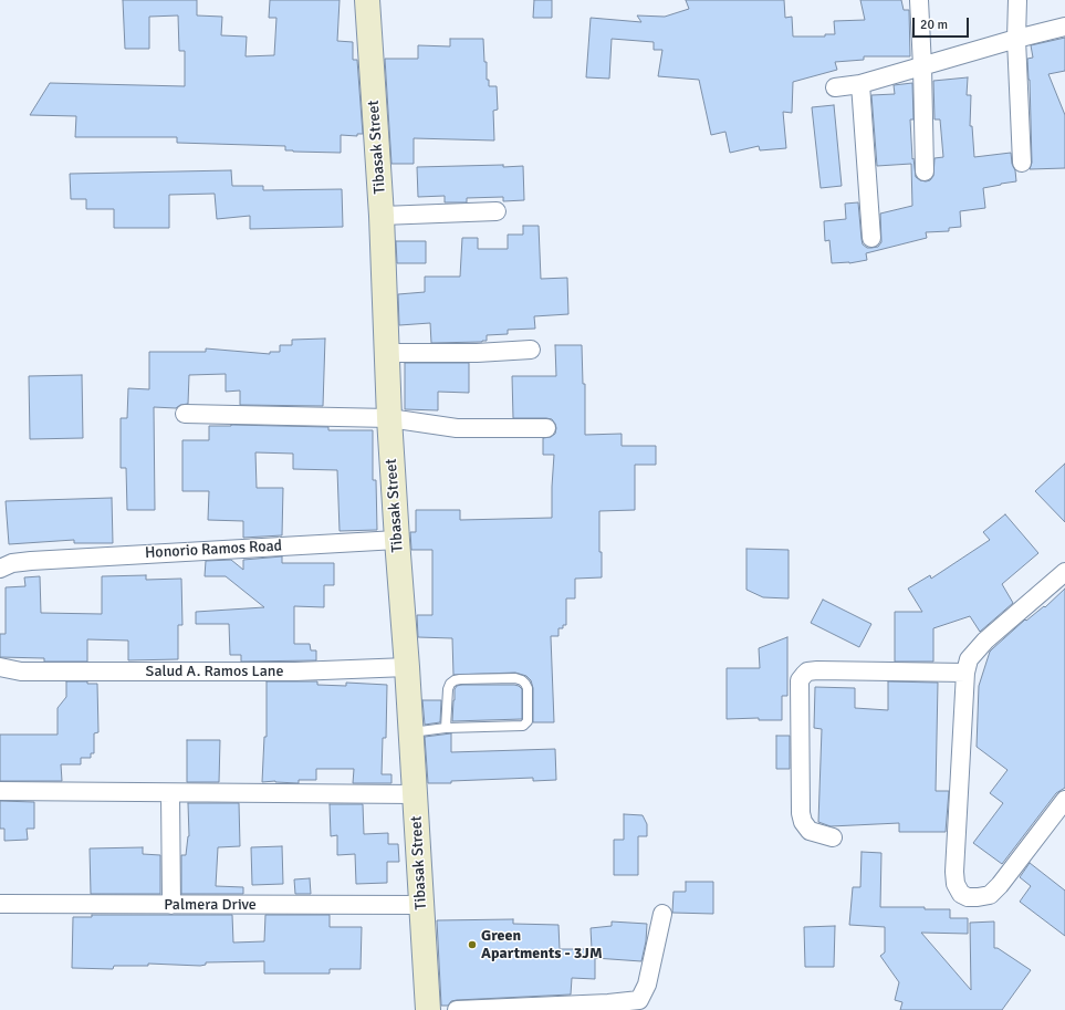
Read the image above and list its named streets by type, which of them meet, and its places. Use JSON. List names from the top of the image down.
{
  "streets": {
    "street": [
      "Tibasak Street",
      "Honorio Ramos Road",
      "Salud A. Ramos Lane",
      "Palmera Drive"
    ]
  },
  "crossings": [
    ["Tibasak Street", "Honorio Ramos Road"],
    ["Tibasak Street", "Salud A. Ramos Lane"],
    ["Tibasak Street", "Palmera Drive"]
  ],
  "places": ["Green Apartments - 3JM"],
  "scale_bar": "20 m"
}
